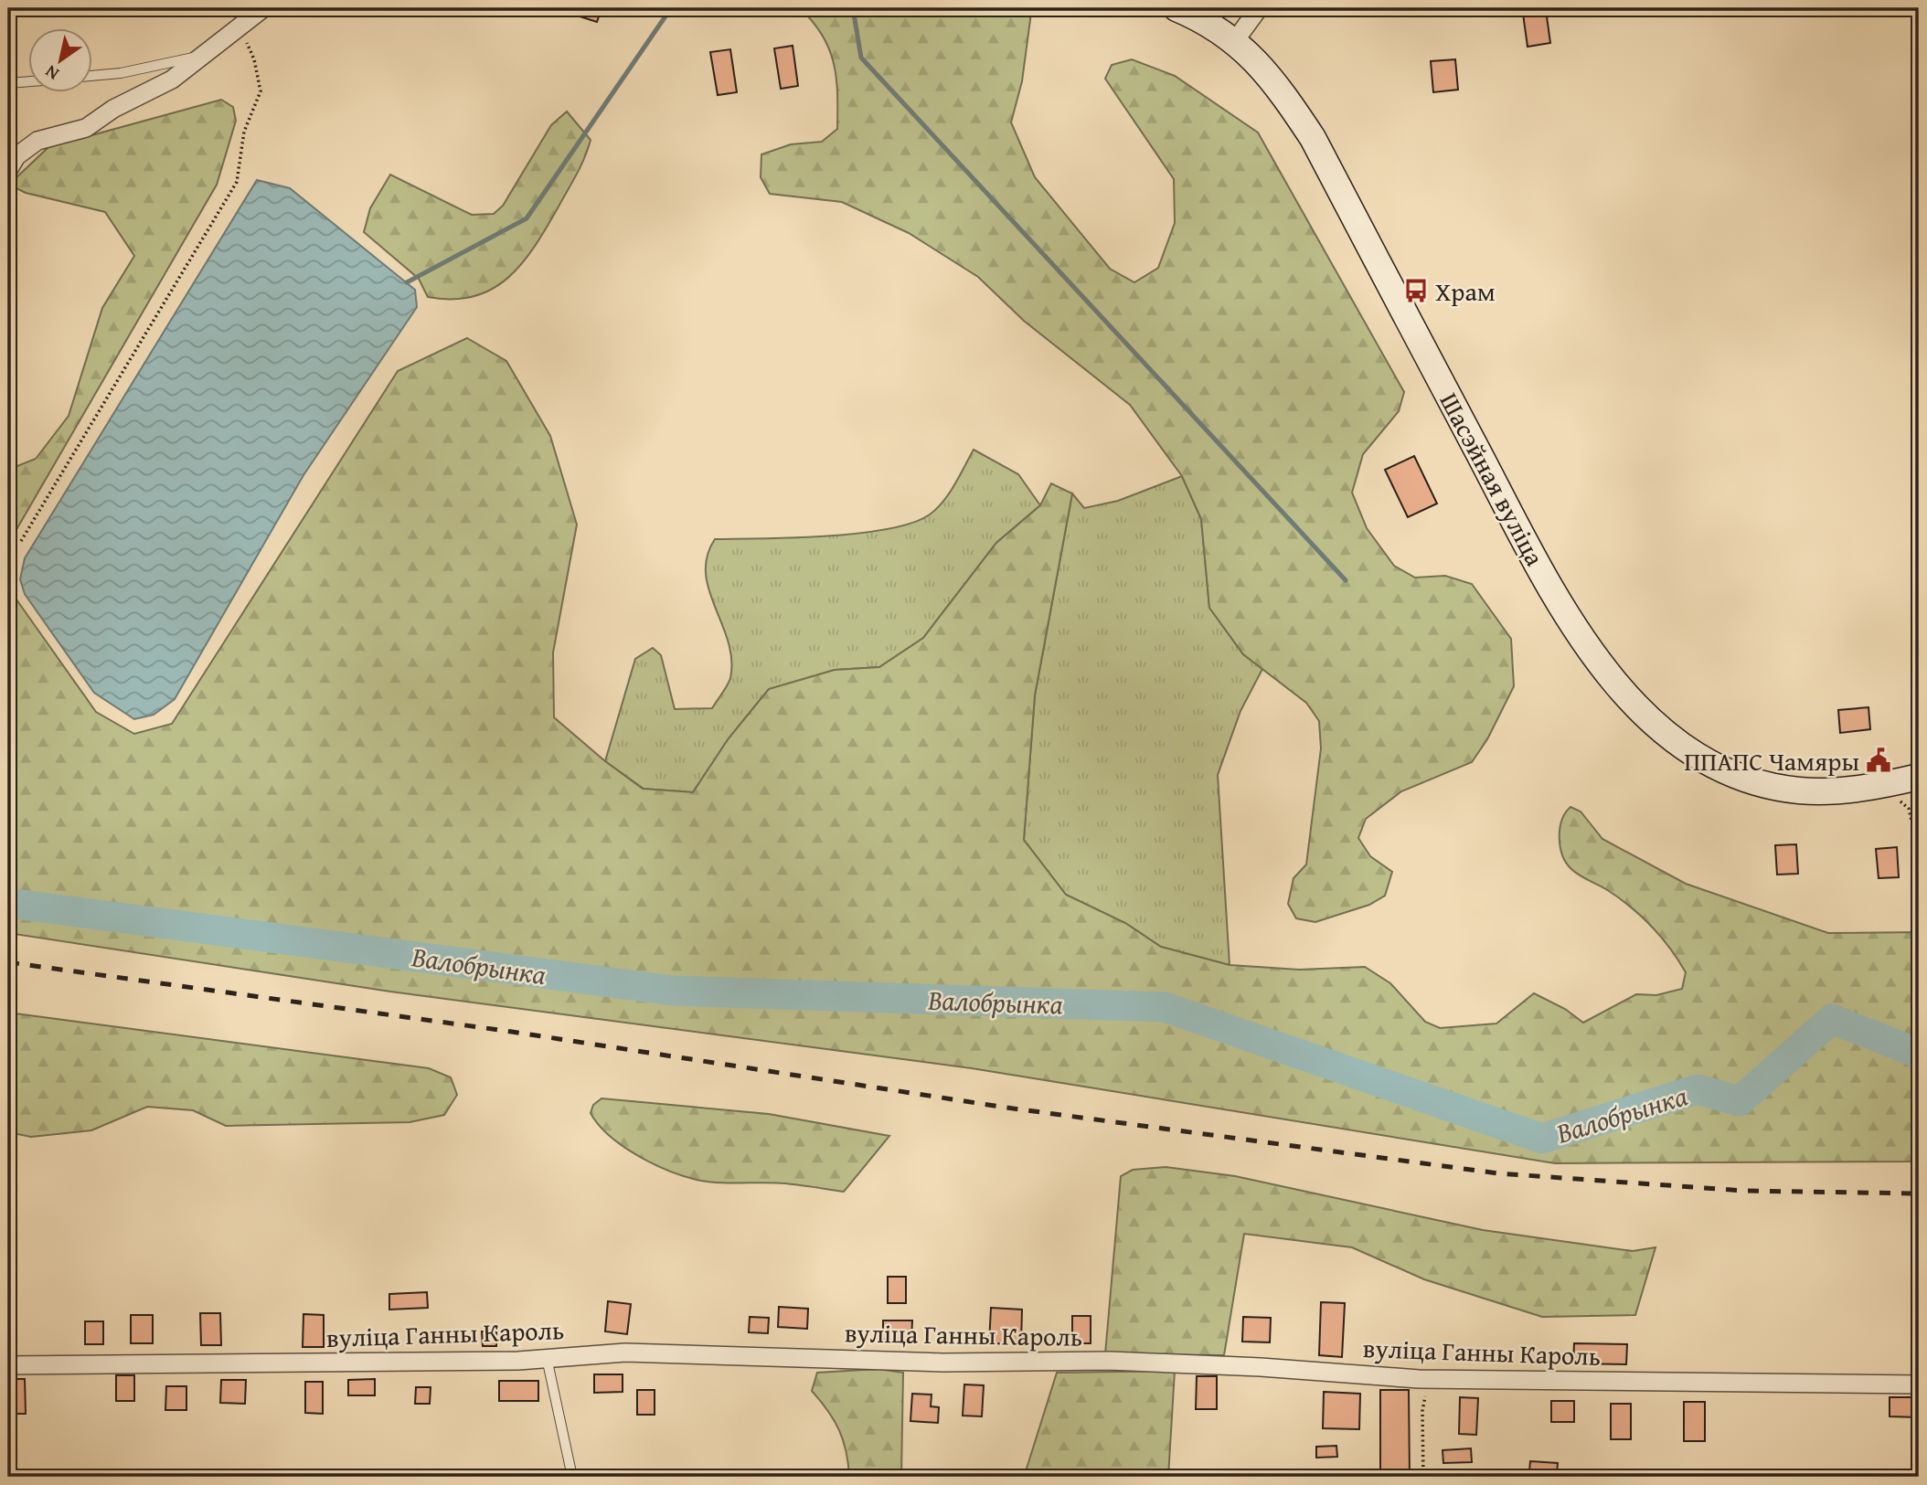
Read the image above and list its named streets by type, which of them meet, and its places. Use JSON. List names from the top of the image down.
{
  "streets": {
    "main road": ["Шасэйная вуліца"],
    "street": ["вуліца Ганны Кароль"]
  },
  "water": ["Валобрынка"],
  "places": {
    "bus stop": ["Храм"],
    "public building": ["ППАПС Чамяры"]
  },
  "north": "bottom left"
}
